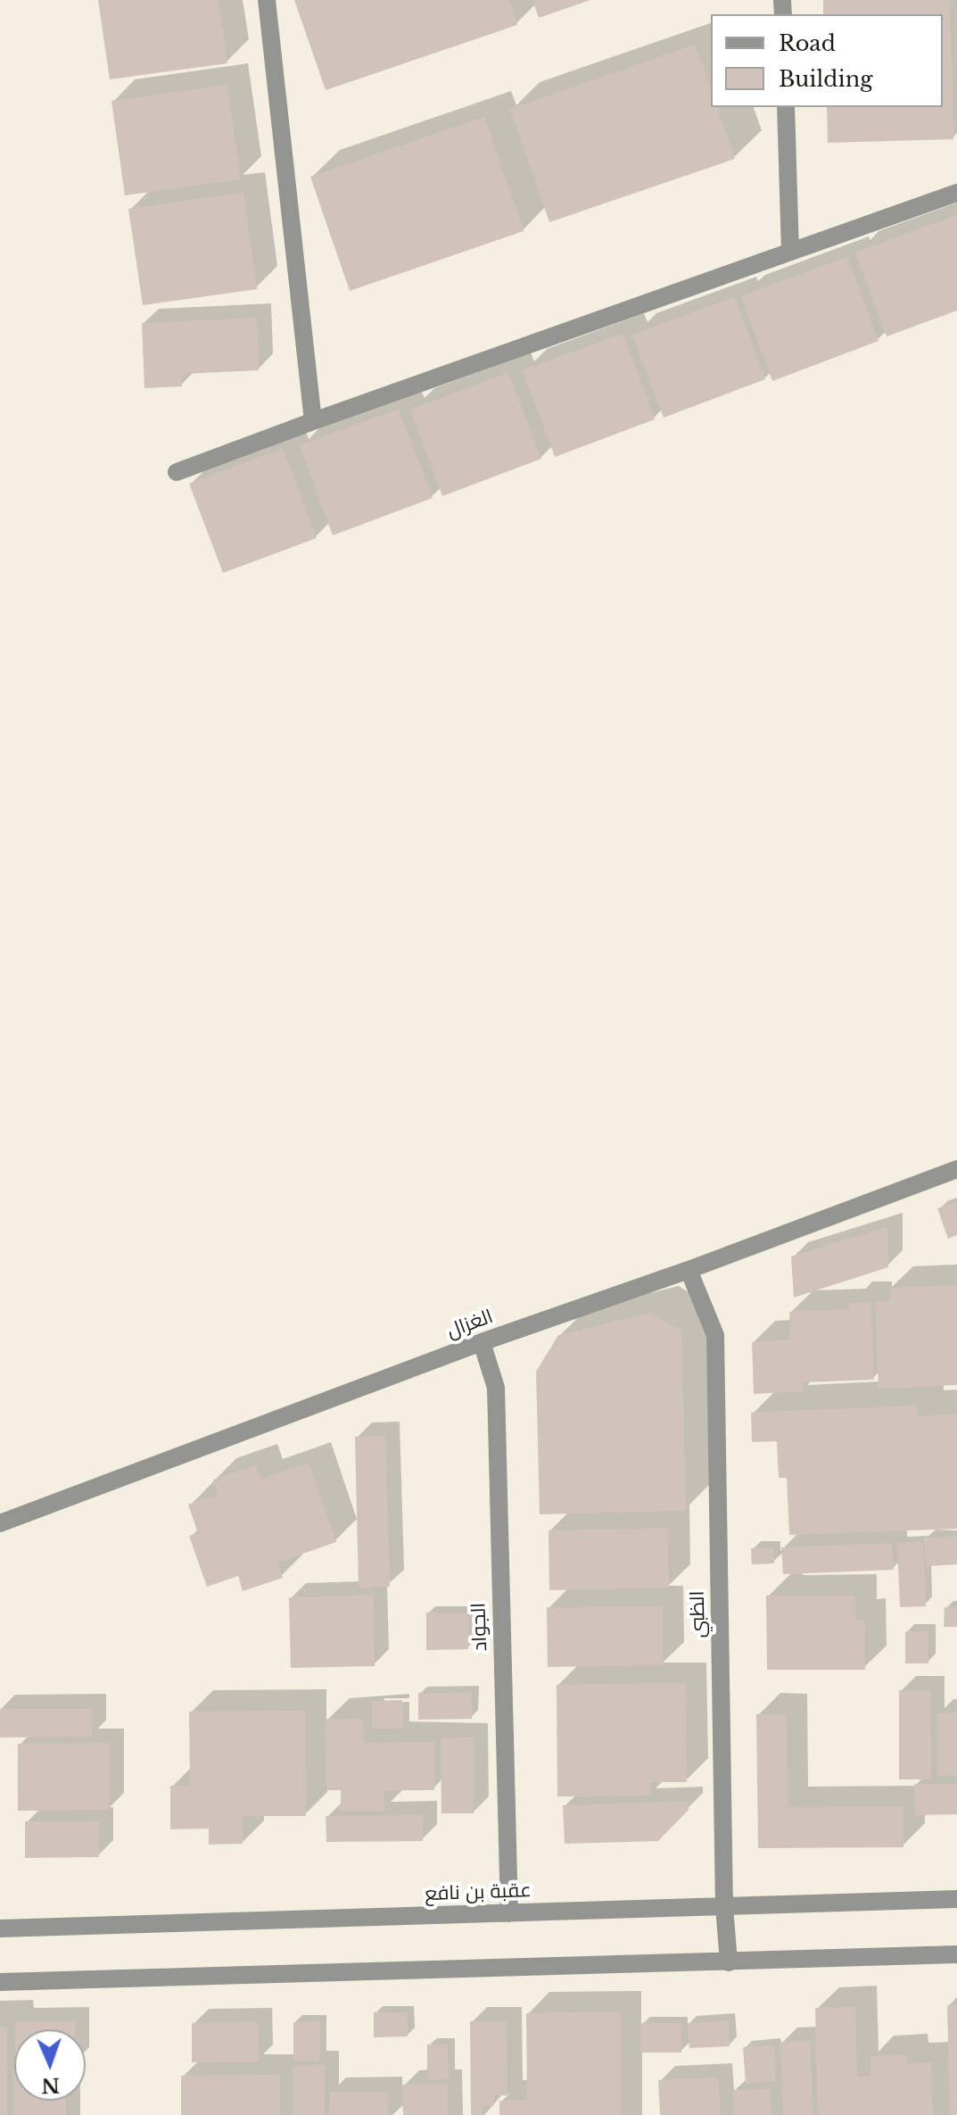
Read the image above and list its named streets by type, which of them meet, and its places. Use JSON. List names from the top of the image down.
{
  "streets": {
    "street": [
      "الغزال",
      "الظبي",
      "الجواد",
      "عقبة بن نافع"
    ]
  },
  "crossings": [
    ["الغزال", "الظبي"],
    ["الغزال", "الجواد"],
    ["الظبي", "عقبة بن نافع"],
    ["الجواد", "عقبة بن نافع"]
  ],
  "legend": ["Road", "Building"],
  "north": "bottom"
}
